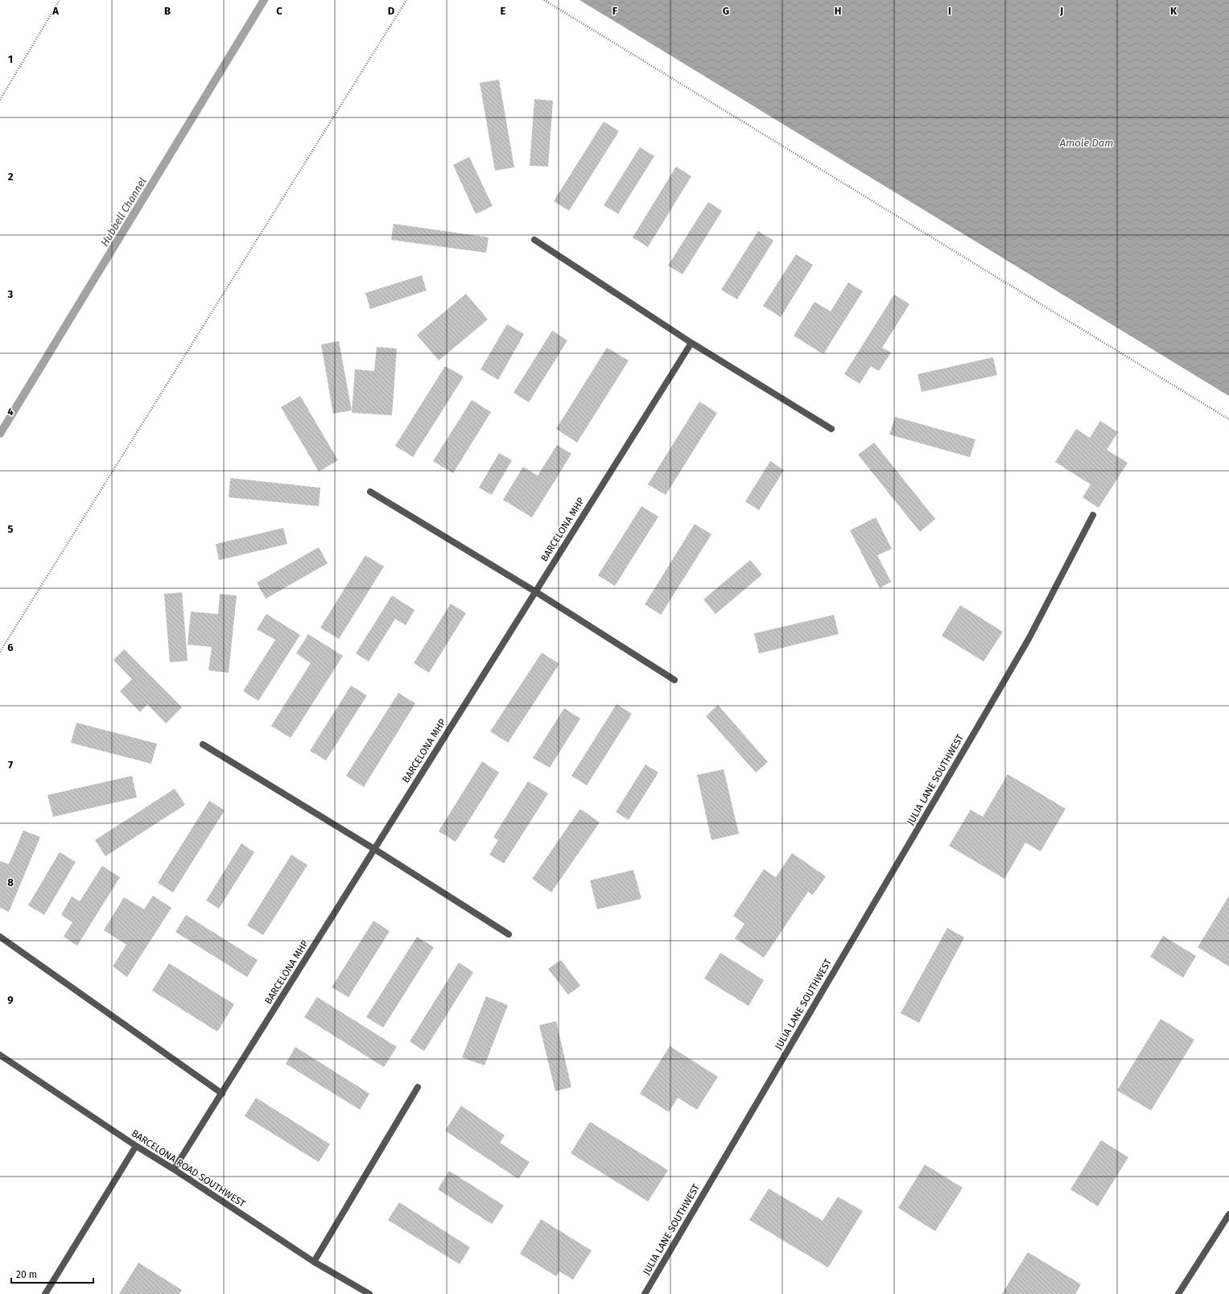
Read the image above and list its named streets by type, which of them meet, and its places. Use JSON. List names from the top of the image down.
{
  "streets": {
    "street": ["BARCELONA MHP", "JULIA LANE SOUTHWEST", "BARCELONA ROAD SOUTHWEST"]
  },
  "crossings": [
    ["BARCELONA MHP", "BARCELONA ROAD SOUTHWEST"]
  ],
  "water": ["Amole Dam", "Hubbell Channel"],
  "scale_bar": "20 m",
  "grid": {
    "columns": [
      "A",
      "B",
      "C",
      "D",
      "E",
      "F",
      "G",
      "H",
      "I",
      "J",
      "K"
    ],
    "rows": [
      "1",
      "2",
      "3",
      "4",
      "5",
      "6",
      "7",
      "8",
      "9"
    ]
  }
}
